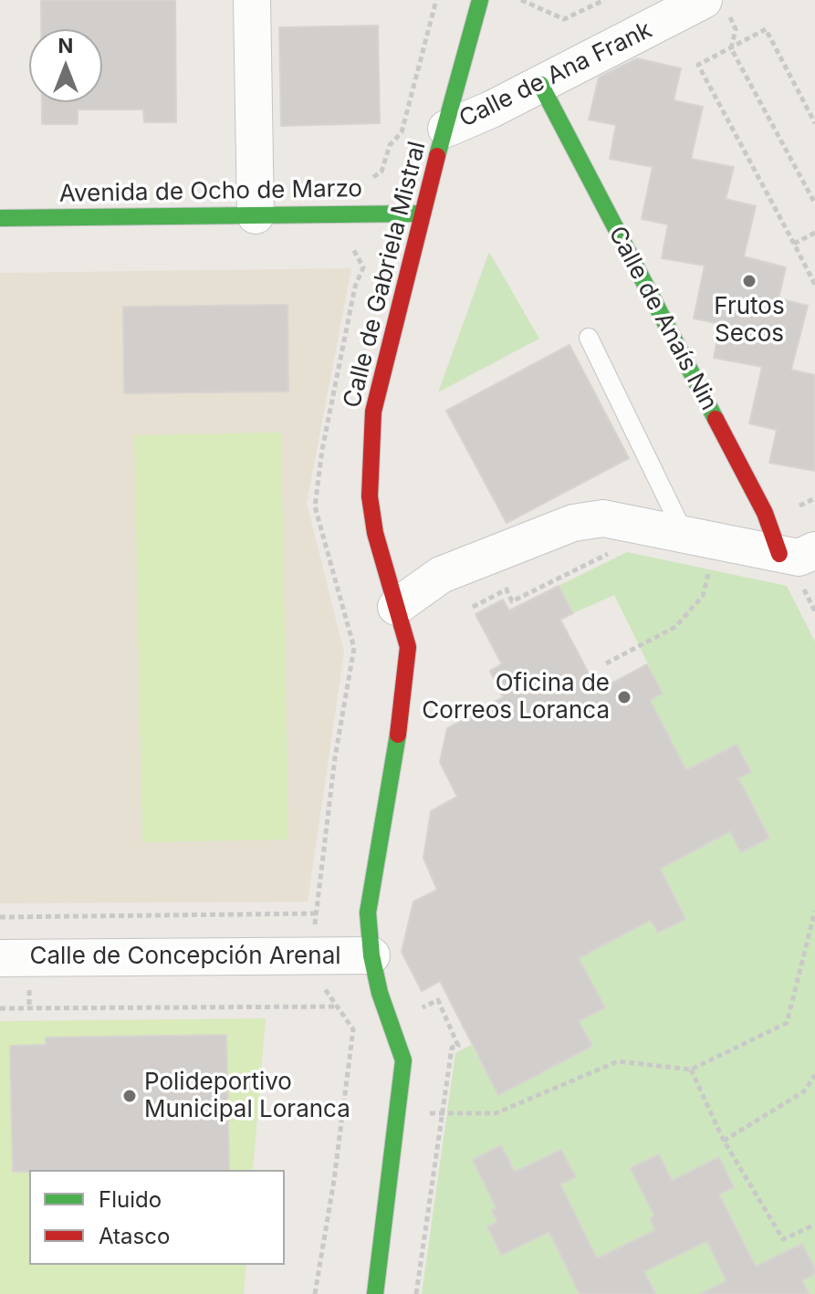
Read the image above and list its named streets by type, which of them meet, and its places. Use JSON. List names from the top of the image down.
{
  "streets": {
    "street": [
      "Calle de Ana Frank",
      "Avenida de Ocho de Marzo",
      "Calle de Gabriela Mistral",
      "Calle de Anaís Nin",
      "Calle de Concepción Arenal"
    ]
  },
  "crossings": [
    ["Calle de Ana Frank", "Calle de Gabriela Mistral"],
    ["Calle de Ana Frank", "Calle de Anaís Nin"],
    ["Avenida de Ocho de Marzo", "Calle de Gabriela Mistral"],
    ["Calle de Gabriela Mistral", "Calle de Concepción Arenal"]
  ],
  "places": ["Frutos Secos", "Oficina de Correos Loranca", "Polideportivo Municipal Loranca"],
  "legend": ["Fluido", "Atasco"],
  "north": "top"
}
